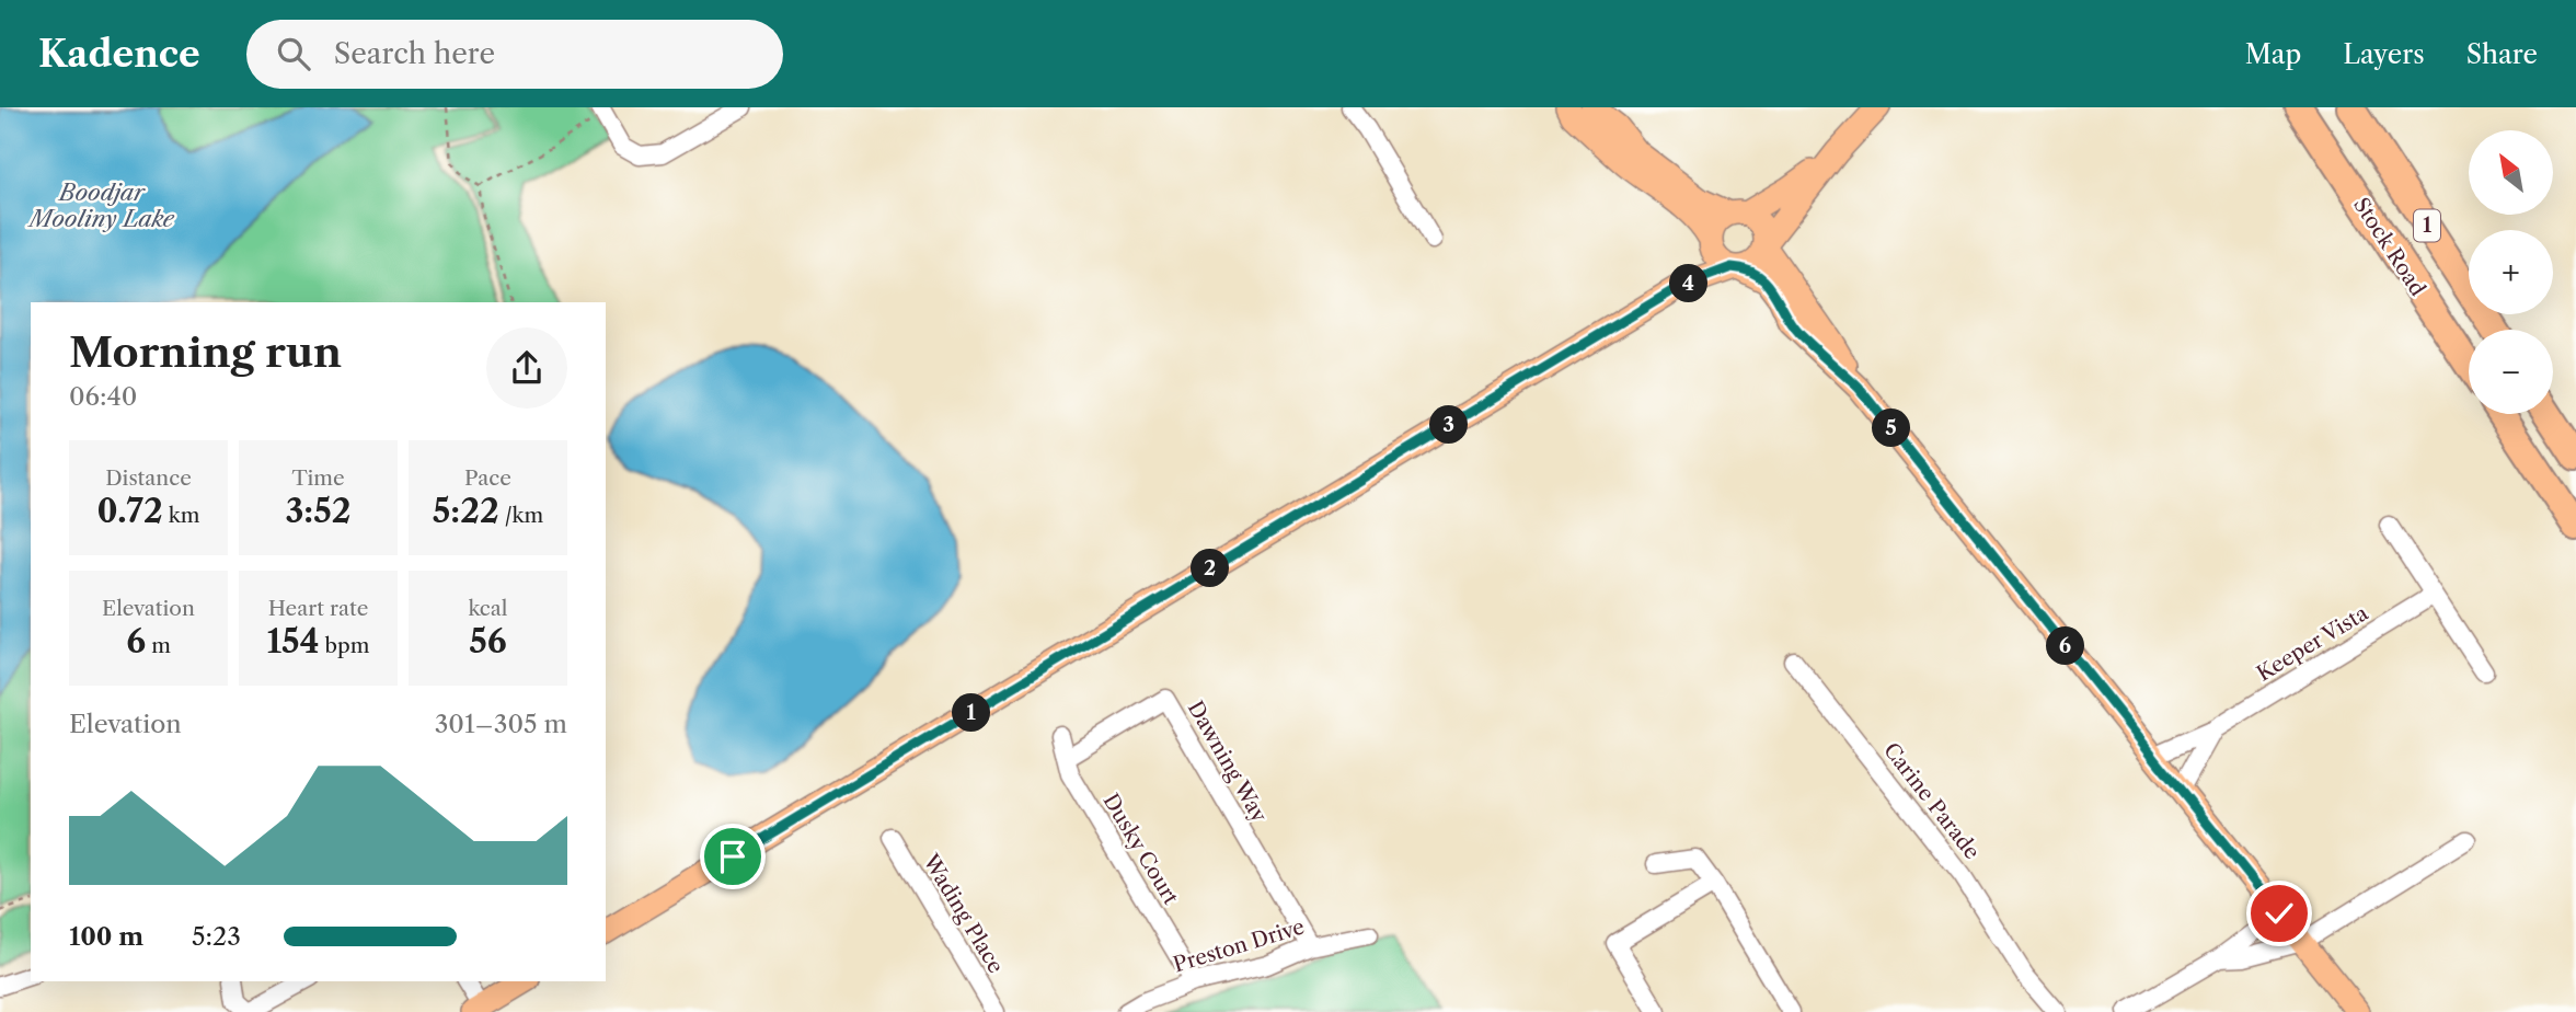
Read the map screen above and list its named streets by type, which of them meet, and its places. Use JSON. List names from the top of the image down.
{
  "streets": {
    "highway": ["1", "Stock Road"],
    "street": [
      "Keeper Vista",
      "Dawning Way",
      "Carine Parade",
      "Dusky Court",
      "Wading Place",
      "Preston Drive"
    ]
  },
  "crossings": [
    ["Dawning Way", "Dusky Court"],
    ["Dawning Way", "Preston Drive"],
    ["Dusky Court", "Preston Drive"]
  ],
  "water": ["Boodjar Mooliny Lake"],
  "north": "top left",
  "page": {
    "header": "Kadence",
    "search": "Search here",
    "nav": ["Map", "Layers", "Share"],
    "map_buttons": ["+", "−"],
    "pins": [
      "4",
      "3",
      "5",
      "2",
      "6",
      "1"
    ],
    "heading": ["Morning run", "06:40"],
    "stats": [
      ["Distance", "0.72 km"],
      ["Time", "3:52"],
      ["Pace", "5:22 /km"],
      ["Elevation", "6 m"],
      ["Heart rate", "154 bpm"],
      ["kcal", "56"]
    ],
    "chart": ["Elevation", "301–305 m"],
    "list": [
      {
        "name": "100 m",
        "note": "5:23"
      }
    ]
  }
}
